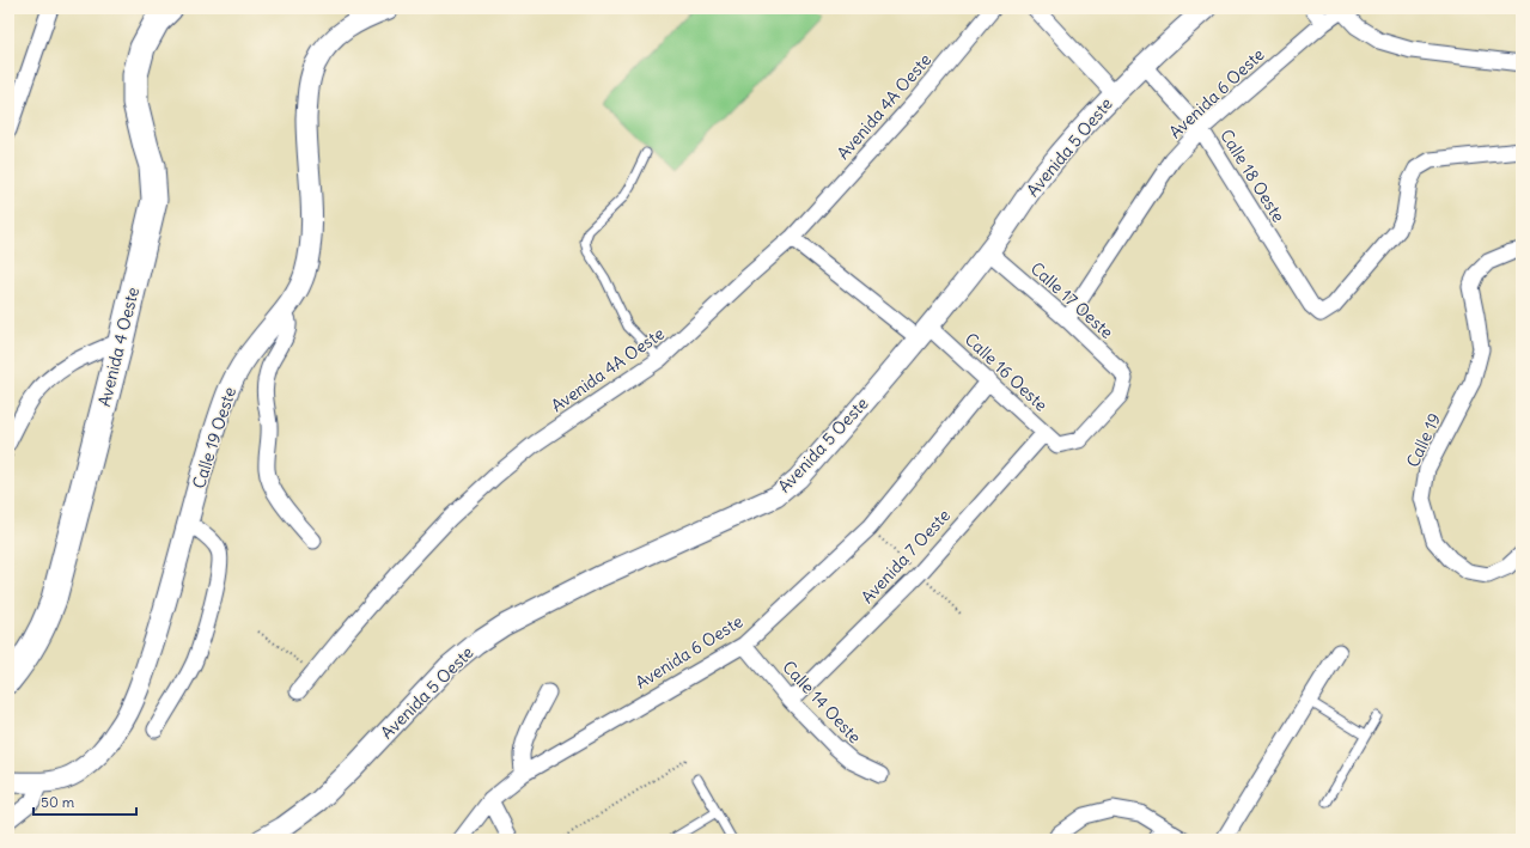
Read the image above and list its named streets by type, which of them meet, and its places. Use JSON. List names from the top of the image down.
{
  "streets": {
    "main road": ["Avenida 4 Oeste"],
    "street": [
      "Avenida 6 Oeste",
      "Avenida 4A Oeste",
      "Avenida 5 Oeste",
      "Calle 18 Oeste",
      "Calle 17 Oeste",
      "Calle 16 Oeste",
      "Calle 19 Oeste",
      "Calle 19",
      "Avenida 7 Oeste",
      "Calle 14 Oeste"
    ]
  },
  "crossings": [
    ["Avenida 6 Oeste", "Calle 18 Oeste"],
    ["Avenida 6 Oeste", "Calle 17 Oeste"],
    ["Avenida 6 Oeste", "Calle 16 Oeste"],
    ["Avenida 6 Oeste", "Calle 14 Oeste"],
    ["Avenida 4A Oeste", "Calle 16 Oeste"],
    ["Avenida 5 Oeste", "Calle 18 Oeste"],
    ["Avenida 5 Oeste", "Calle 17 Oeste"],
    ["Avenida 5 Oeste", "Calle 16 Oeste"],
    ["Calle 17 Oeste", "Calle 16 Oeste"],
    ["Calle 16 Oeste", "Avenida 7 Oeste"],
    ["Avenida 7 Oeste", "Calle 14 Oeste"]
  ],
  "scale_bar": "50 m"
}
